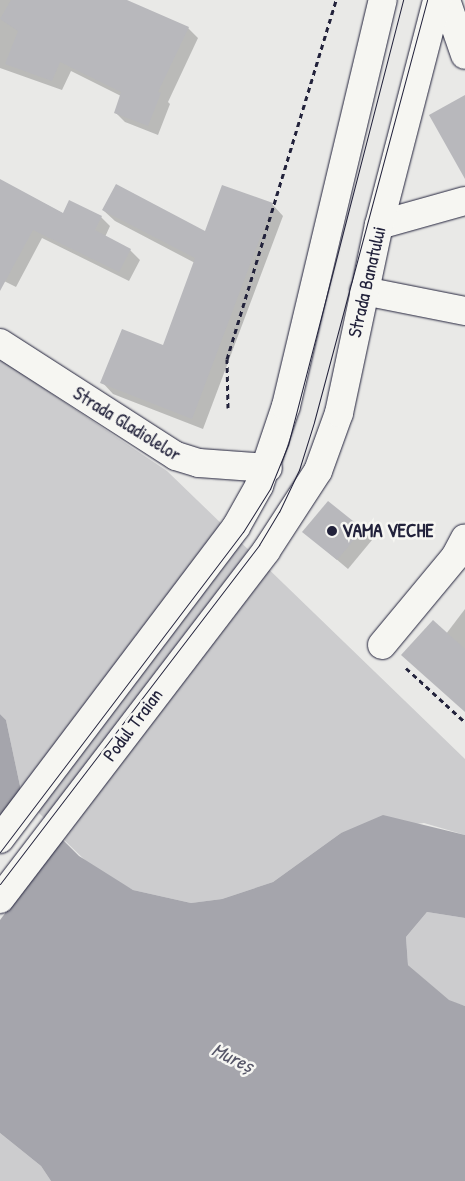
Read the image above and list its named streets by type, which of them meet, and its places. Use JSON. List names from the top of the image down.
{
  "streets": {
    "main road": ["Strada Banatului", "Strada Gladiolelor", "Podul Traian"]
  },
  "crossings": [
    ["Strada Banatului", "Podul Traian"],
    ["Strada Gladiolelor", "Podul Traian"]
  ],
  "water": ["Mureș"],
  "places": ["VAMA VECHE"]
}
